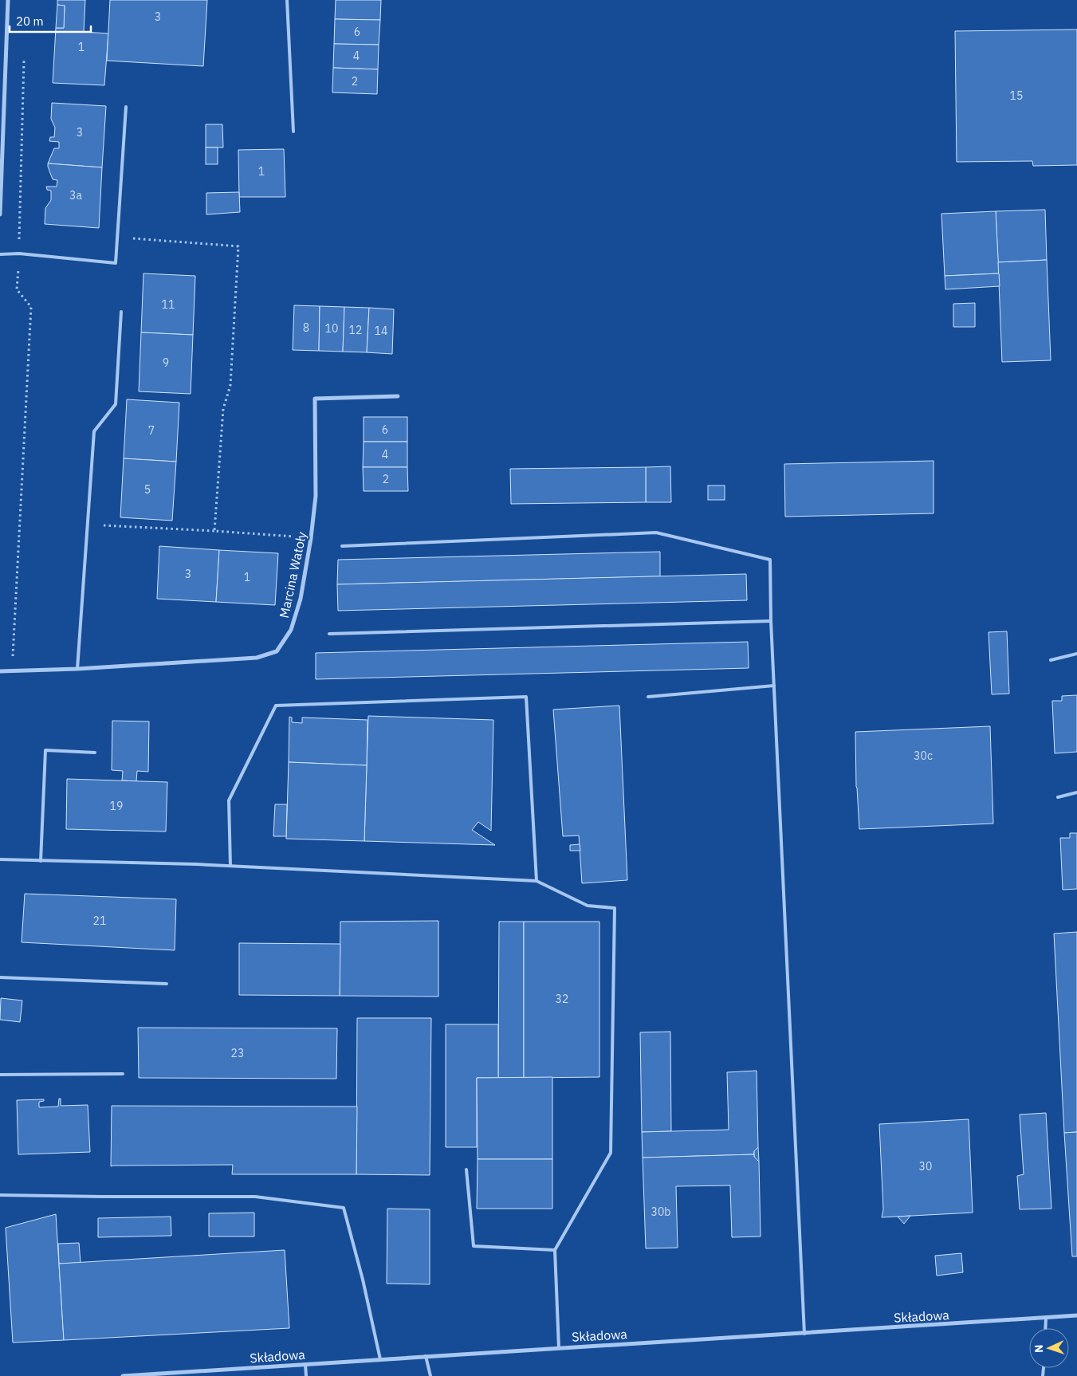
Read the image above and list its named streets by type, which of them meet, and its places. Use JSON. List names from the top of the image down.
{
  "streets": {
    "street": ["Marcina Watoły", "Składowa"]
  },
  "house_numbers": [
    "3",
    "6",
    "1",
    "4",
    "2",
    "15",
    "3",
    "1",
    "3a",
    "11",
    "8",
    "10",
    "12",
    "14",
    "9",
    "6",
    "7",
    "4",
    "2",
    "5",
    "3",
    "1",
    "30c",
    "19",
    "21",
    "32",
    "23",
    "30",
    "30b"
  ],
  "scale_bar": "20 m",
  "north": "left"
}
